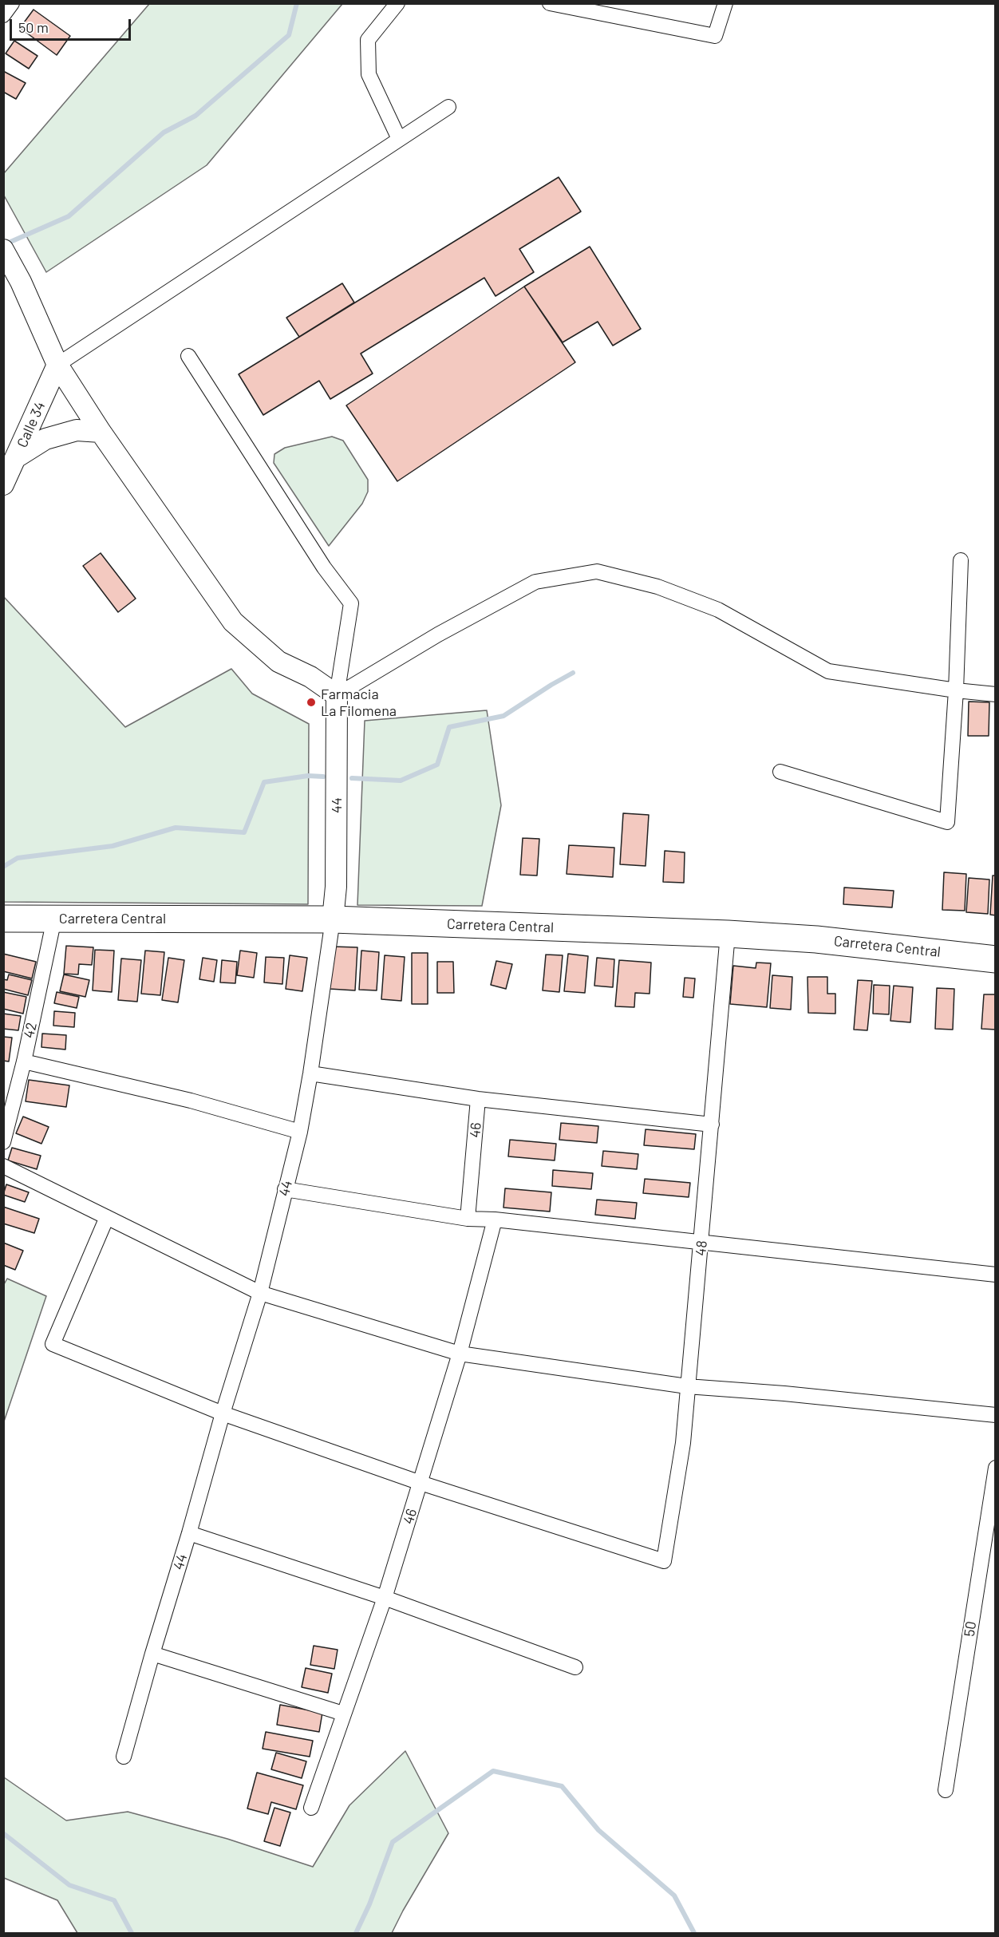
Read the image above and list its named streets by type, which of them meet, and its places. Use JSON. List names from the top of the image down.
{
  "streets": {
    "highway": ["Carretera Central"],
    "street": [
      "Calle 34",
      "44",
      "42",
      "46",
      "48",
      "50"
    ]
  },
  "crossings": [
    ["44", "Carretera Central"],
    ["Carretera Central", "42"],
    ["Carretera Central", "48"],
    ["46", "48"]
  ],
  "places": ["Farmacia La Filomena"],
  "scale_bar": "50 m"
}
